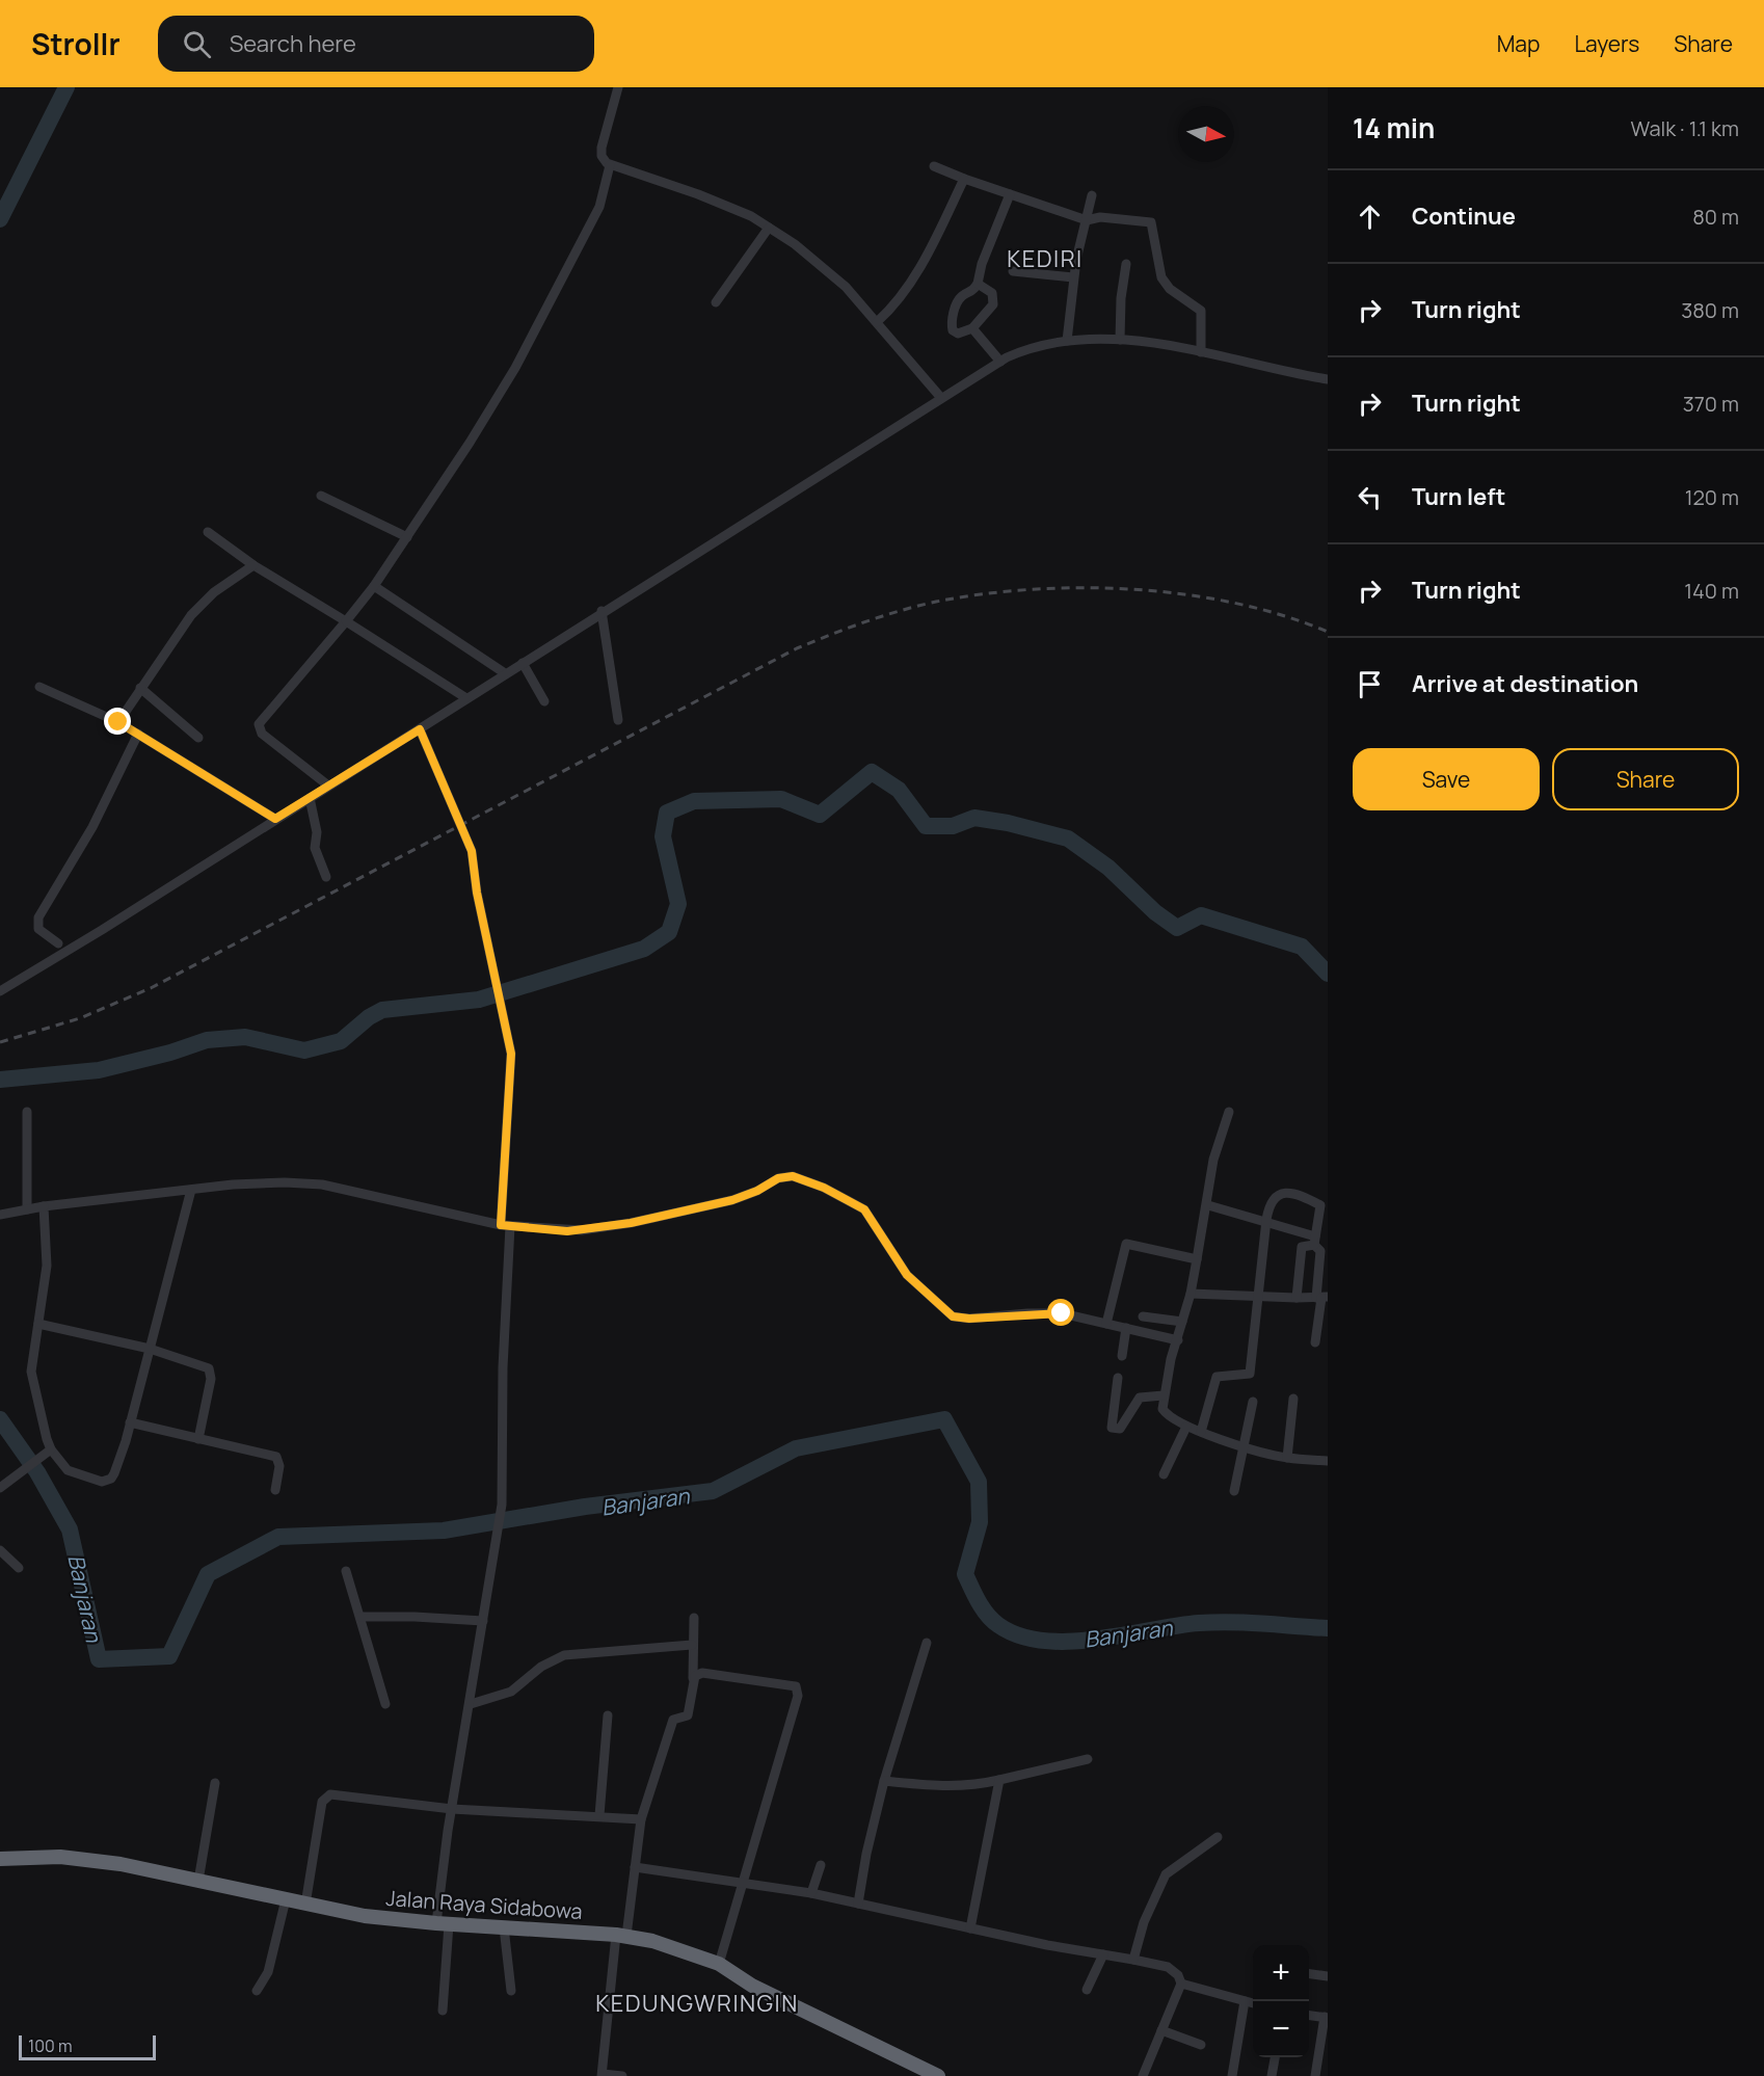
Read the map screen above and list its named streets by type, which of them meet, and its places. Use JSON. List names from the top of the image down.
{
  "streets": {
    "highway": ["Jalan Raya Sidabowa"]
  },
  "districts": ["KEDIRI", "KEDUNGWRINGIN"],
  "water": ["Banjaran"],
  "scale_bar": "100 m",
  "north": "right",
  "page": {
    "header": "Strollr",
    "search": "Search here",
    "nav": ["Map", "Layers", "Share"],
    "heading": ["14 min", "Walk · 1.1 km"],
    "list": [
      ["Continue", "80 m"],
      ["Turn right", "380 m"],
      ["Turn right", "370 m"],
      ["Turn left", "120 m"],
      ["Turn right", "140 m"],
      "Arrive at destination"
    ],
    "buttons": ["Save", "Share"],
    "map_buttons": ["+", "−"],
    "scale": "100 m"
  }
}
